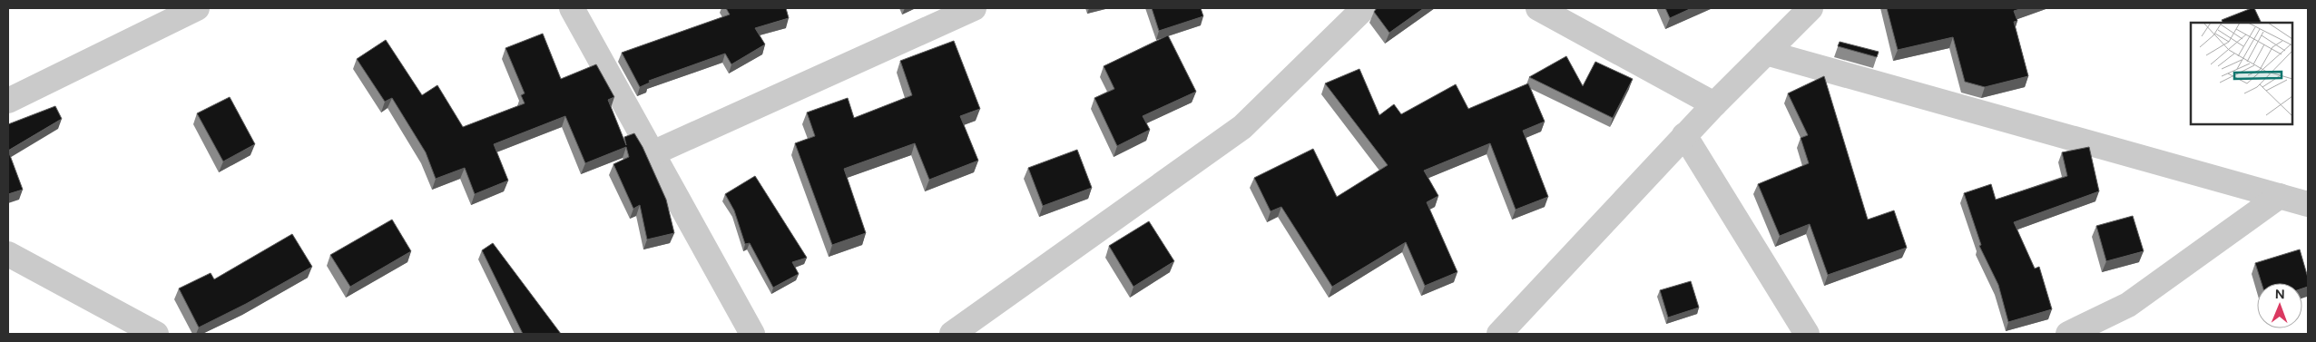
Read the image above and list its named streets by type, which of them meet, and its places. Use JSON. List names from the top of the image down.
{
  "north": "top"
}
